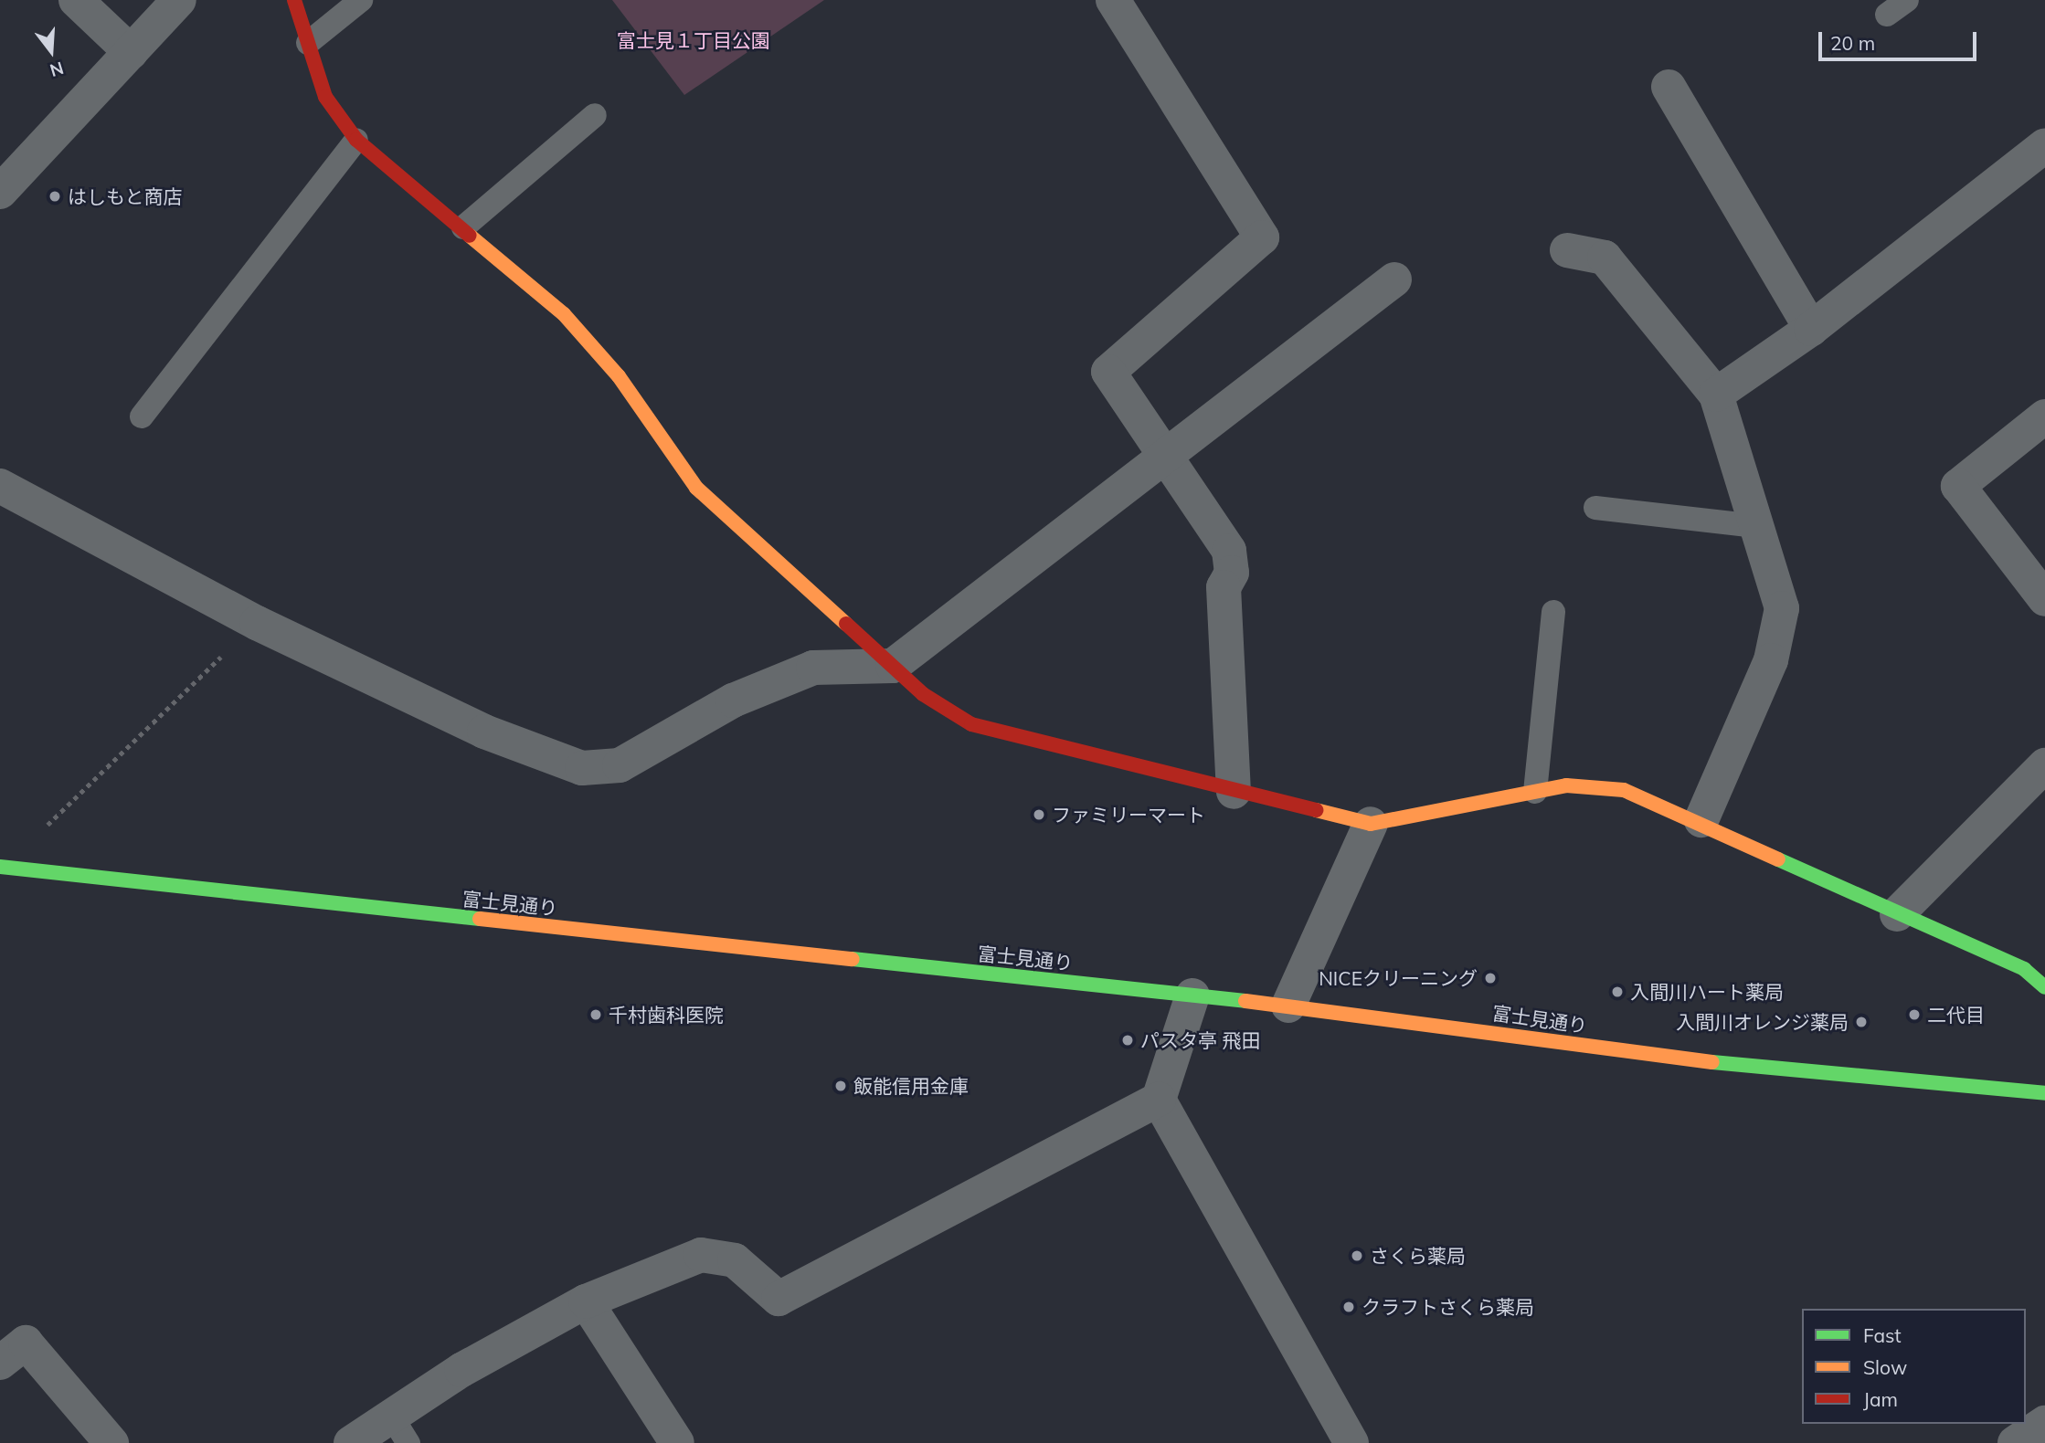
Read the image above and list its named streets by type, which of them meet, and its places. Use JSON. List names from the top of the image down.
{
  "streets": {
    "street": ["富士見通り"]
  },
  "parks": ["富士見１丁目公園"],
  "places": [
    "はしもと商店",
    "ファミリーマート",
    "NICEクリーニング",
    "入間川ハート薬局",
    "千村歯科医院",
    "二代目",
    "入間川オレンジ薬局",
    "パスタ亭 飛田",
    "飯能信用金庫",
    "さくら薬局",
    "クラフトさくら薬局"
  ],
  "legend": ["Fast", "Slow", "Jam"],
  "scale_bar": "20 m",
  "north": "bottom"
}
